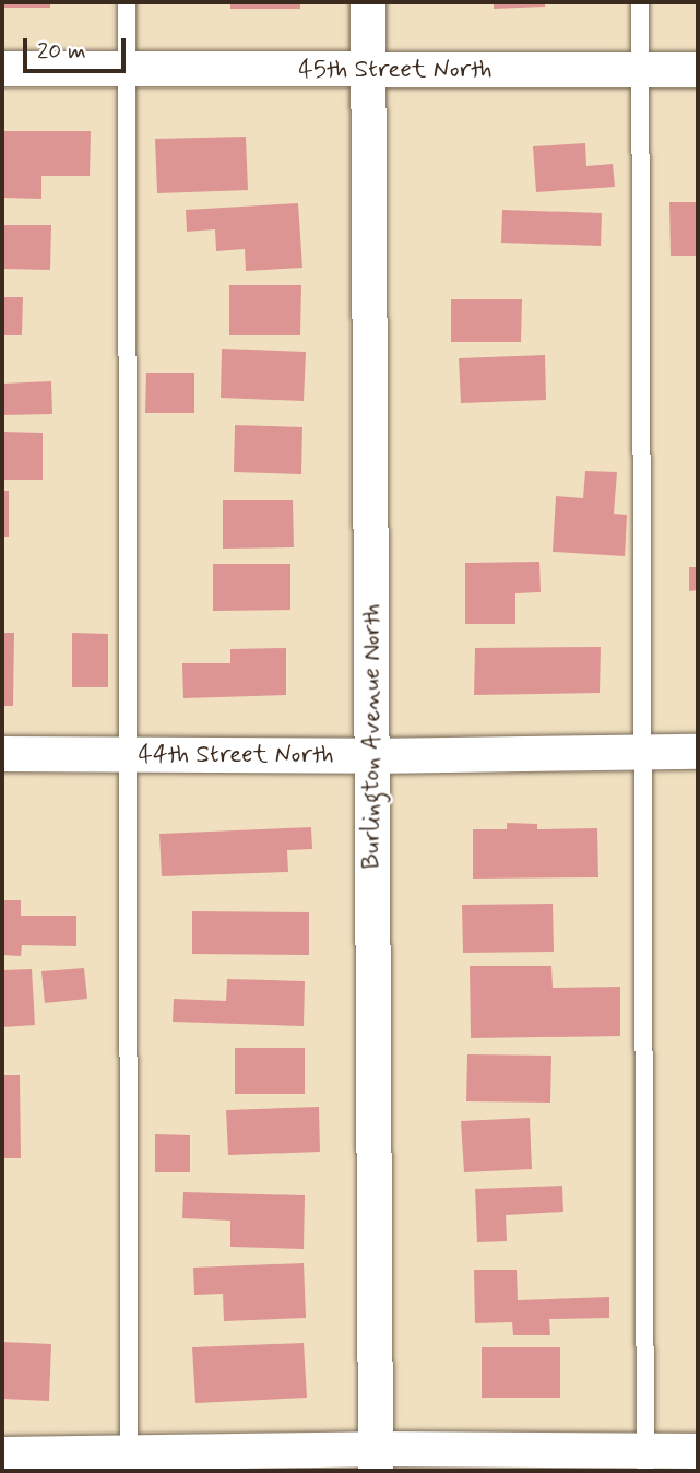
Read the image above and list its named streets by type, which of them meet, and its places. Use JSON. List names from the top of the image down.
{
  "streets": {
    "street": ["45th Street North", "Burlington Avenue North", "44th Street North"]
  },
  "crossings": [
    ["45th Street North", "Burlington Avenue North"],
    ["Burlington Avenue North", "44th Street North"]
  ],
  "scale_bar": "20 m"
}
